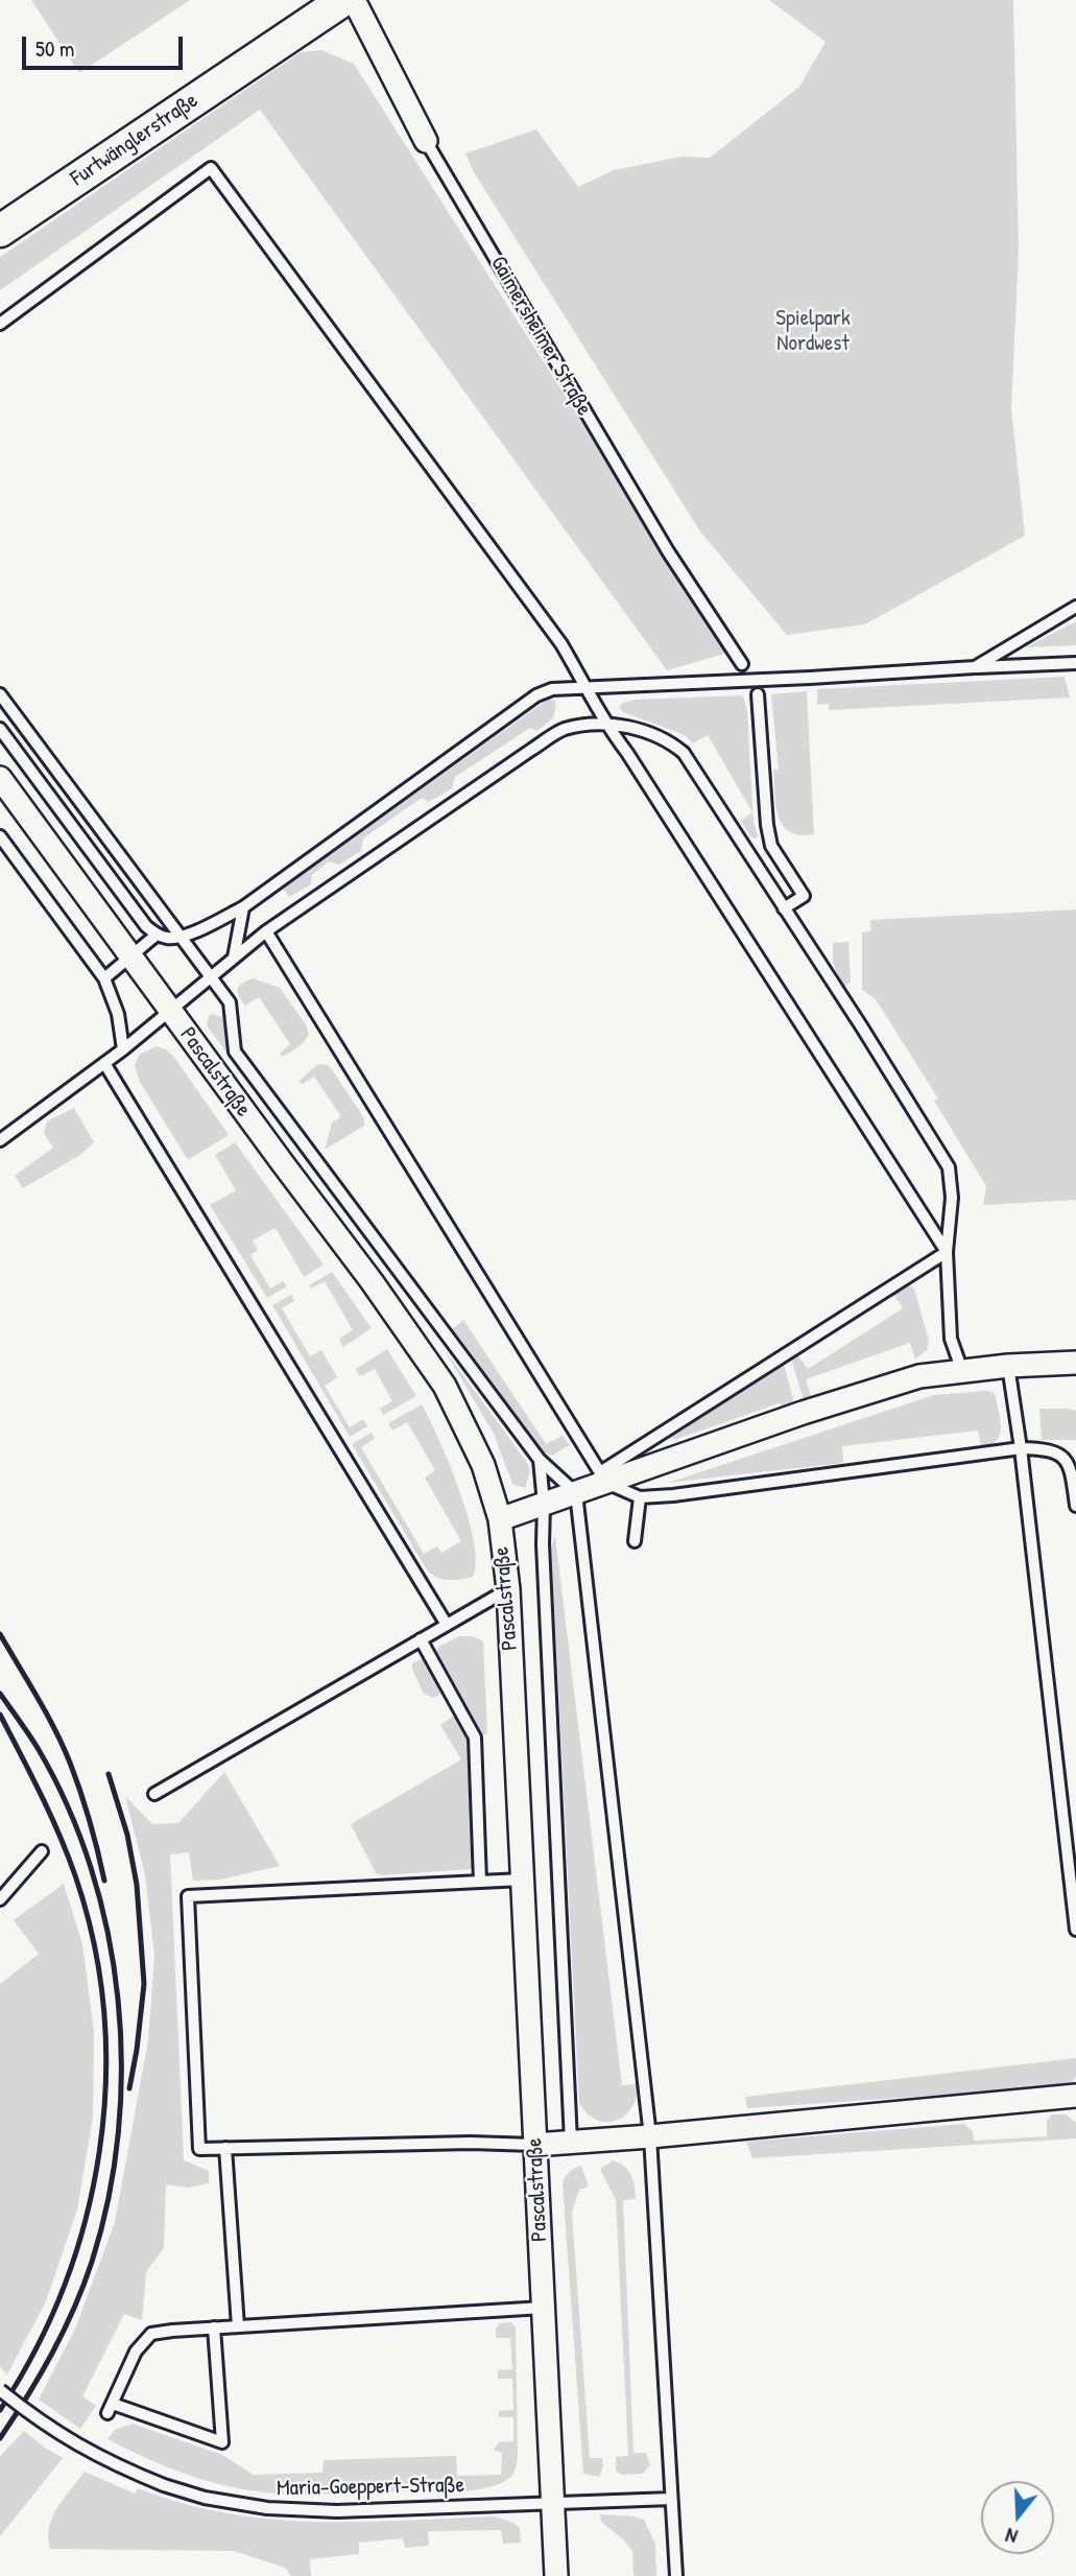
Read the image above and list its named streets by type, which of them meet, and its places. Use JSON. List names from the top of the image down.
{
  "streets": {
    "street": ["Furtwänglerstraße", "Gaimersheimer Straße", "Pascalstraße"],
    "lane": ["Maria-Goeppert-Straße"]
  },
  "crossings": [
    ["Pascalstraße", "Maria-Goeppert-Straße"]
  ],
  "parks": ["Spielpark Nordwest"],
  "scale_bar": "50 m",
  "north": "bottom"
}
